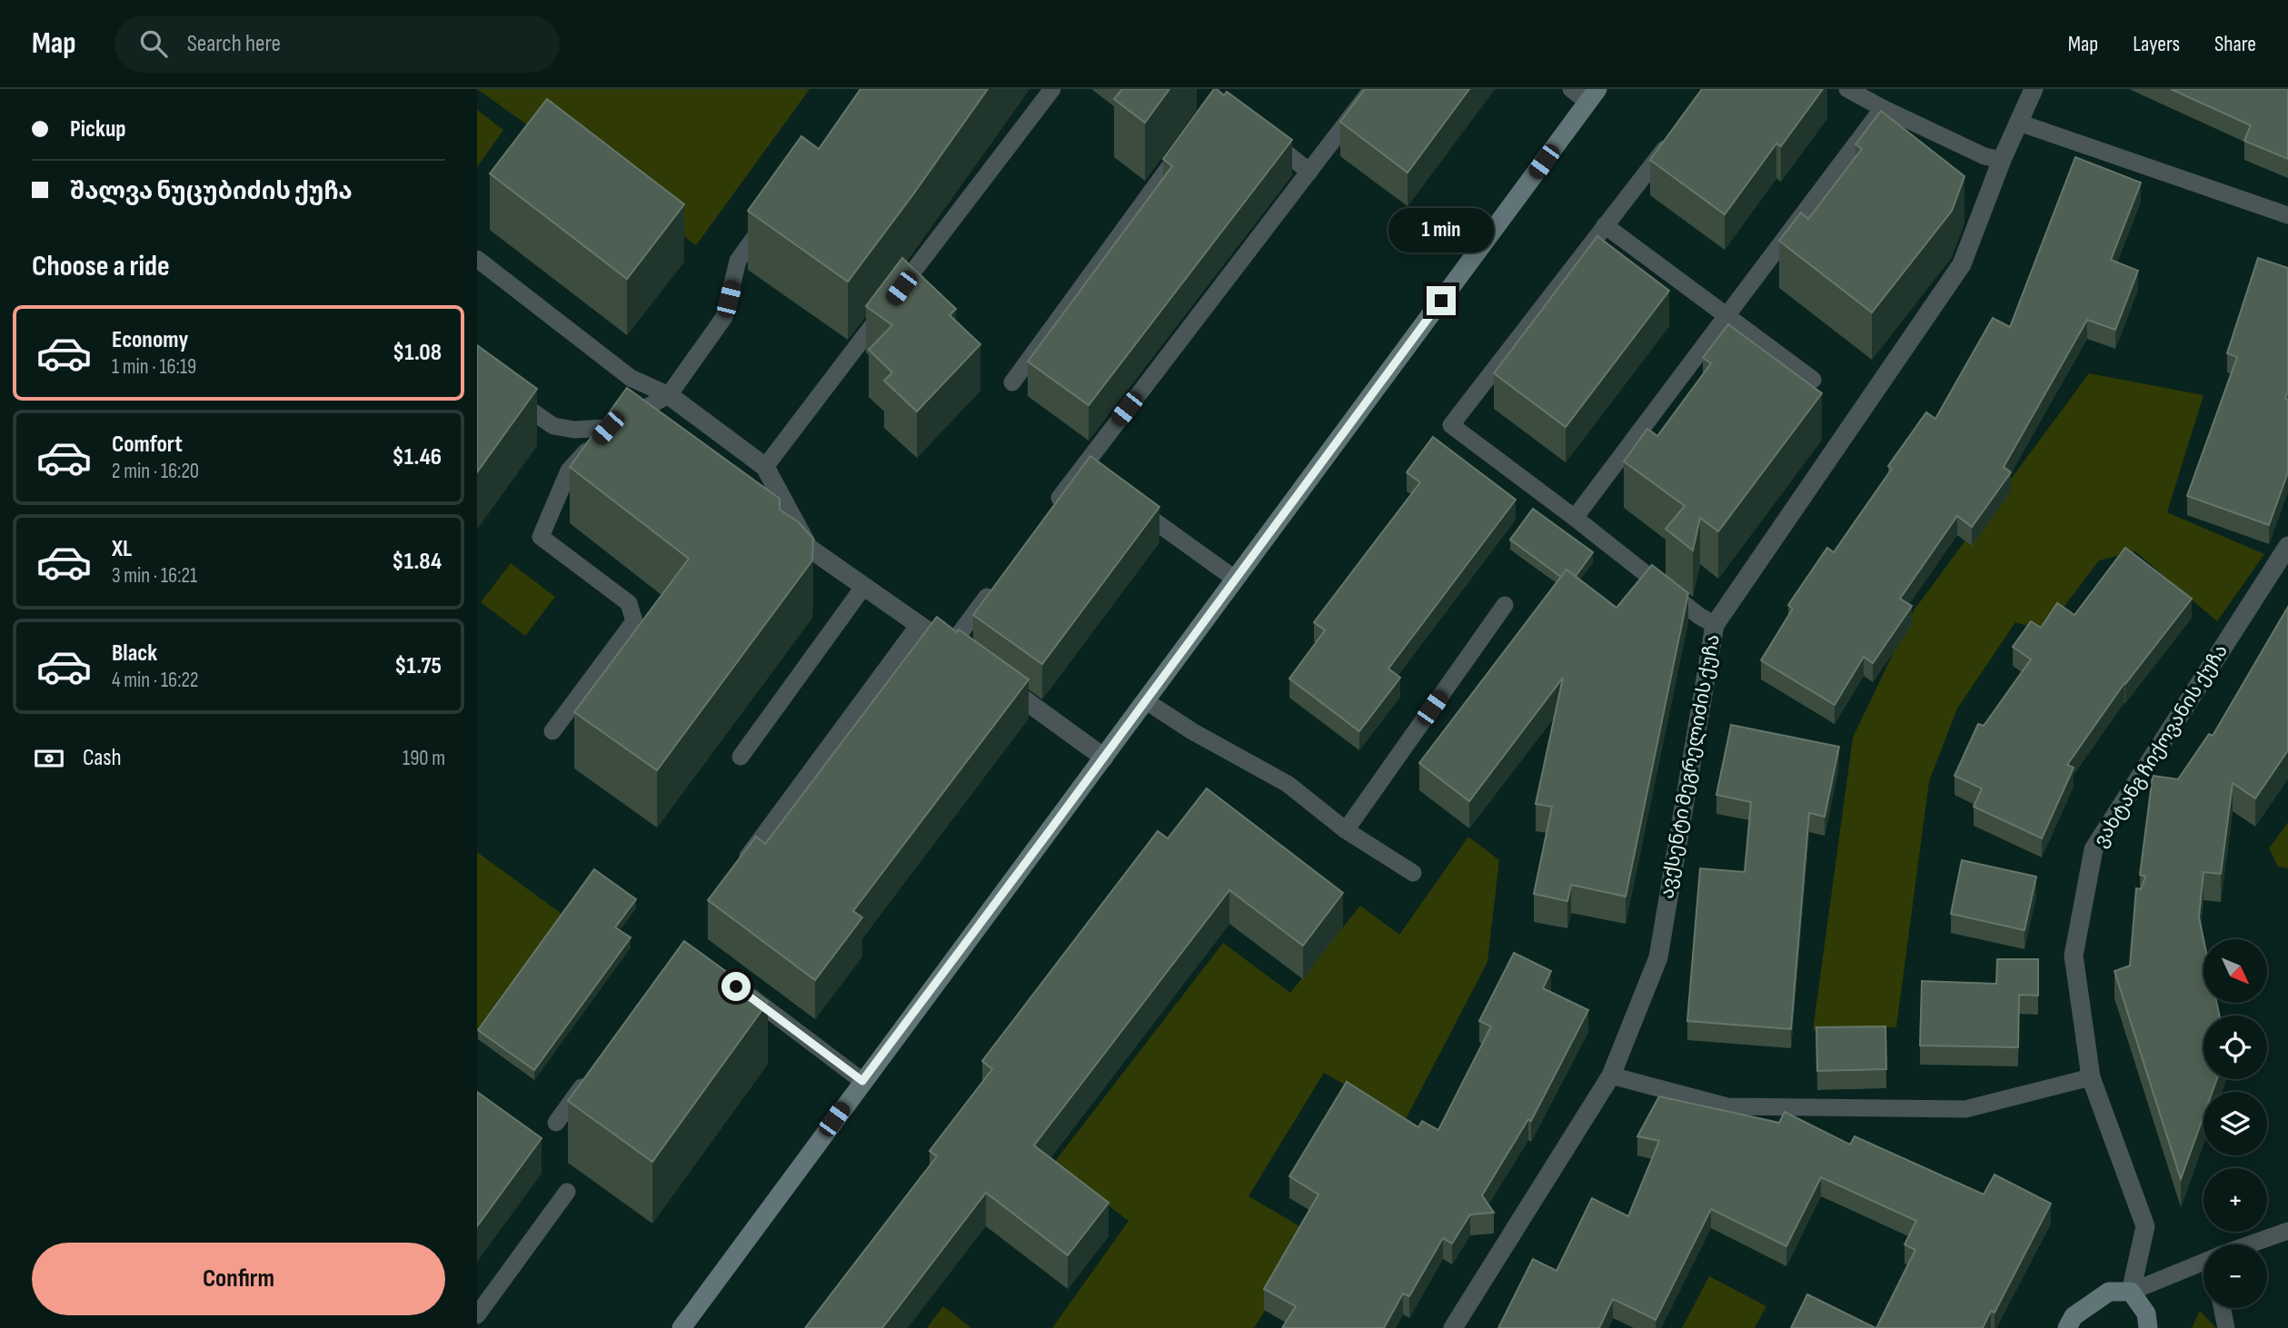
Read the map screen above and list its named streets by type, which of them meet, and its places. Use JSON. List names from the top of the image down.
{
  "streets": {
    "street": ["ვახტანგ ჩიქოვანის ქუჩა", "ავქსენტი მეგრელიძის ქუჩა"]
  },
  "north": "bottom right",
  "page": {
    "header": "Map",
    "search": "Search here",
    "nav": ["Map", "Layers", "Share"],
    "banner": ["Pickup", "შალვა ნუცუბიძის ქუჩა"],
    "bubble": "1 min",
    "heading": "Choose a ride",
    "list": [
      {
        "name": "Economy",
        "note": "1 min · 16:19",
        "value": "$1.08"
      },
      {
        "name": "Comfort",
        "note": "2 min · 16:20",
        "value": "$1.46"
      },
      {
        "name": "XL",
        "note": "3 min · 16:21",
        "value": "$1.84"
      },
      {
        "name": "Black",
        "note": "4 min · 16:22",
        "value": "$1.75"
      }
    ],
    "pay": ["Cash", "190 m"],
    "map_buttons": ["+", "−"],
    "buttons": "Confirm"
  }
}
